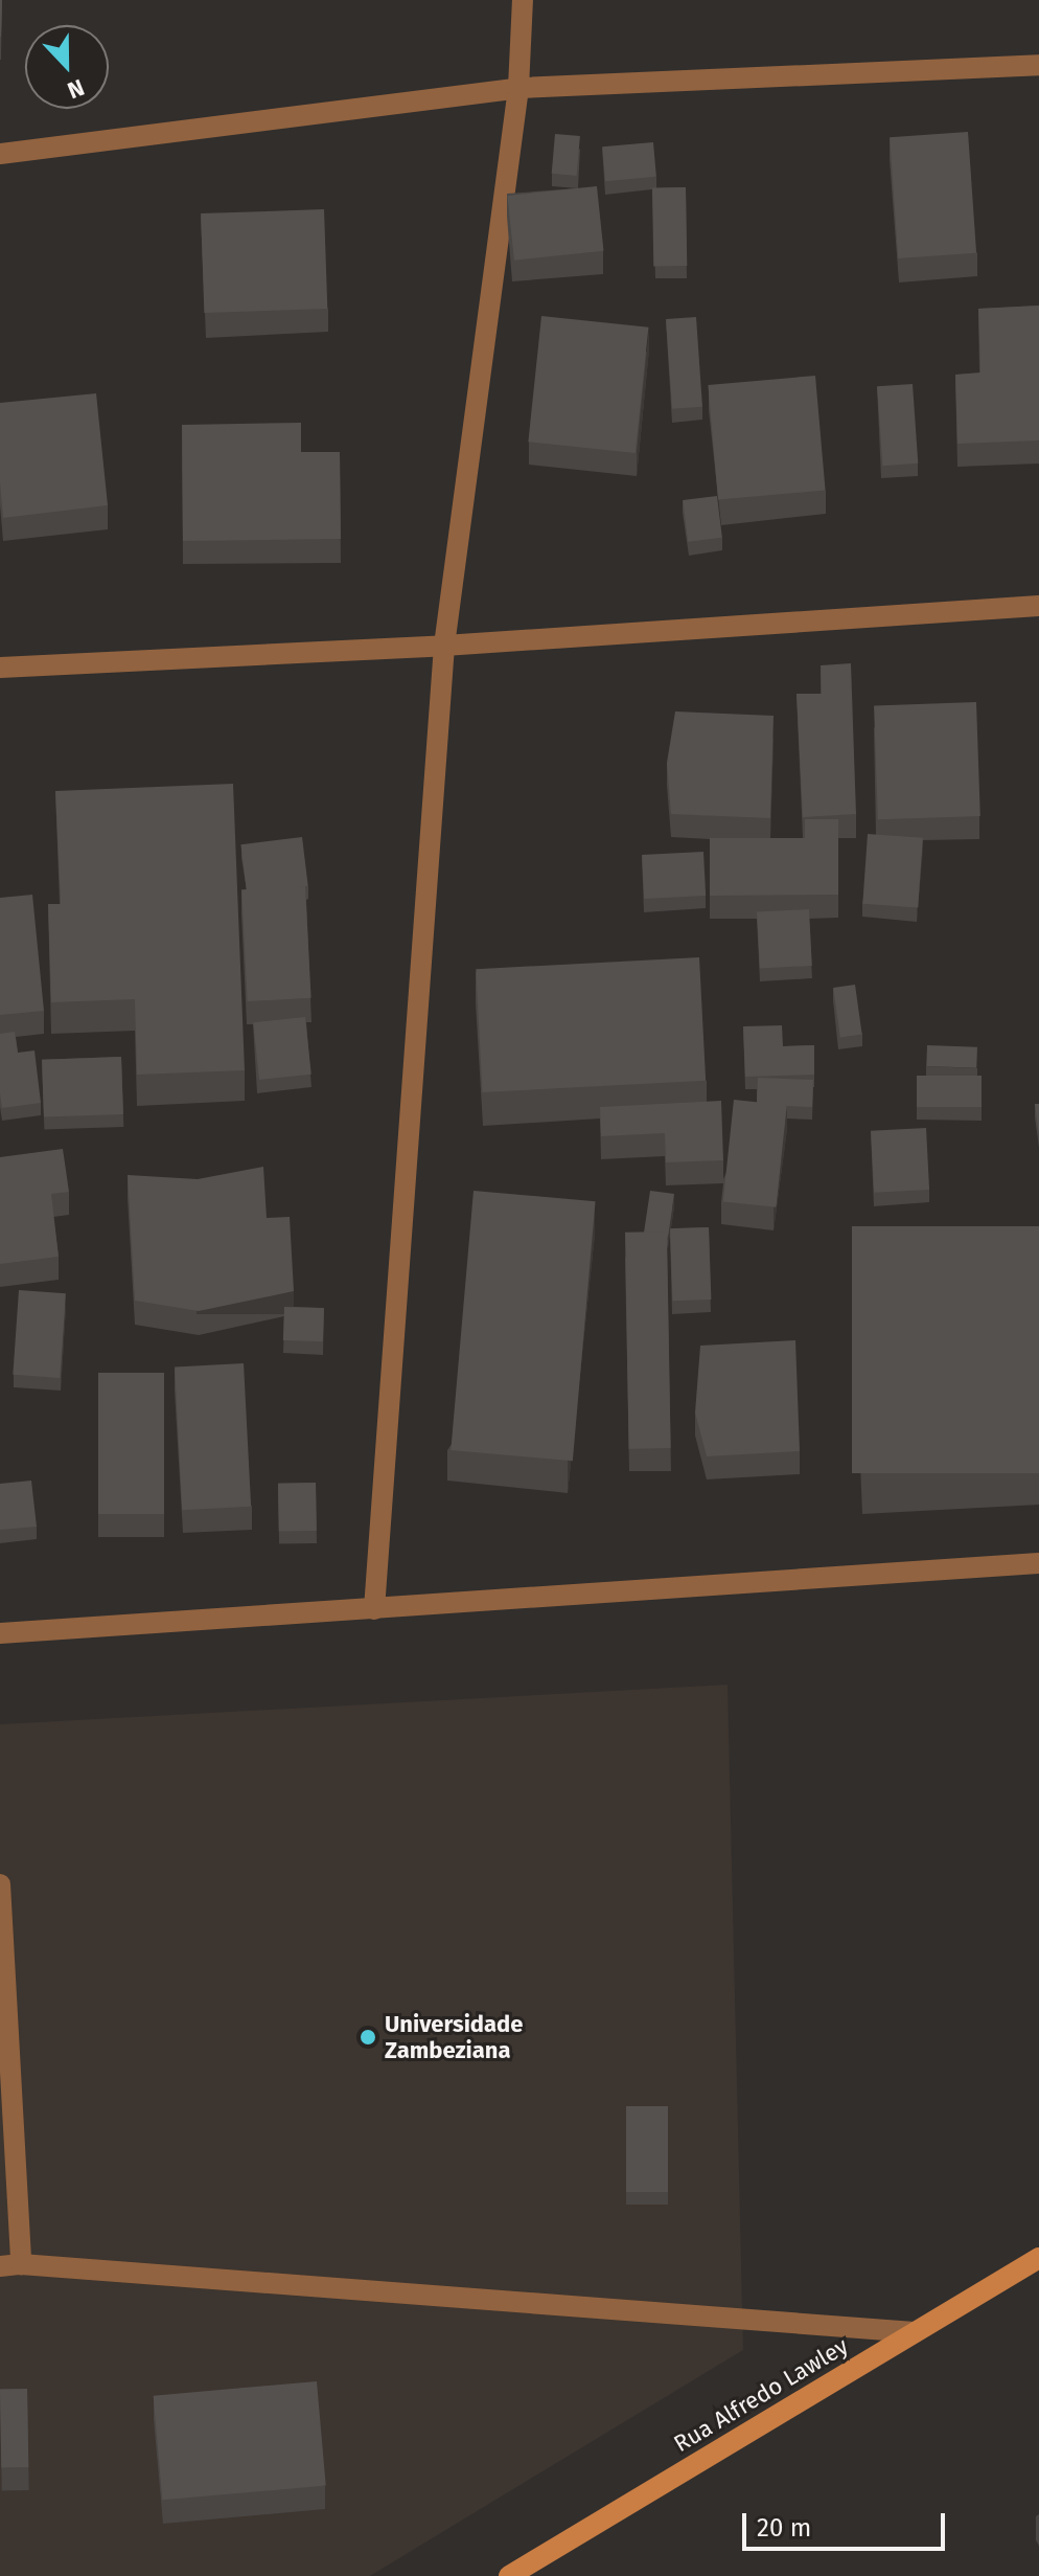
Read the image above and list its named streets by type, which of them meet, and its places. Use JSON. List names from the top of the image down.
{
  "streets": {
    "main road": ["Rua Alfredo Lawley"]
  },
  "places": ["Universidade Zambeziana"],
  "scale_bar": "20 m",
  "north": "bottom"
}
